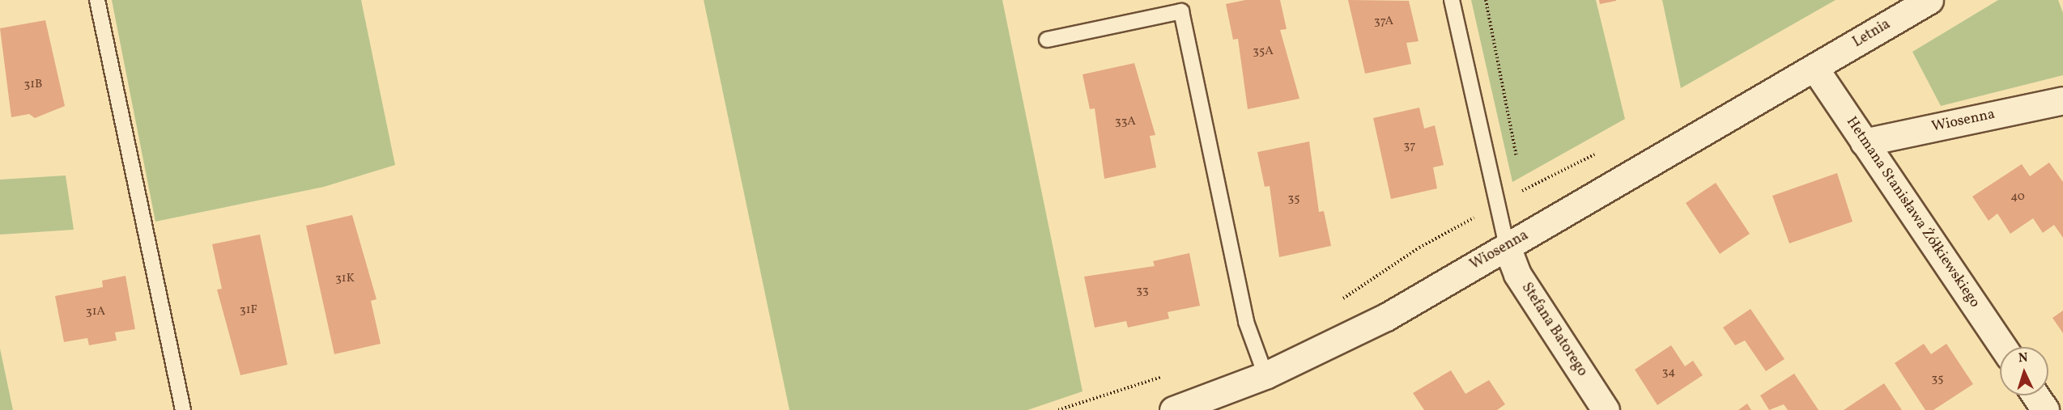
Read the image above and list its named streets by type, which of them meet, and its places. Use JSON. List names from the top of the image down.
{
  "streets": {
    "street": [
      "Letnia",
      "Wiosenna",
      "Hetmana Stanisława Żółkiewskiego",
      "Stefana Batorego"
    ]
  },
  "crossings": [
    ["Letnia", "Wiosenna"],
    ["Letnia", "Hetmana Stanisława Żółkiewskiego"],
    ["Wiosenna", "Hetmana Stanisława Żółkiewskiego"],
    ["Wiosenna", "Stefana Batorego"]
  ],
  "house_numbers": [
    "37A",
    "35A",
    "31B",
    "33A",
    "37",
    "40",
    "35",
    "31K",
    "33",
    "31F",
    "31A",
    "34",
    "35"
  ],
  "north": "top"
}
